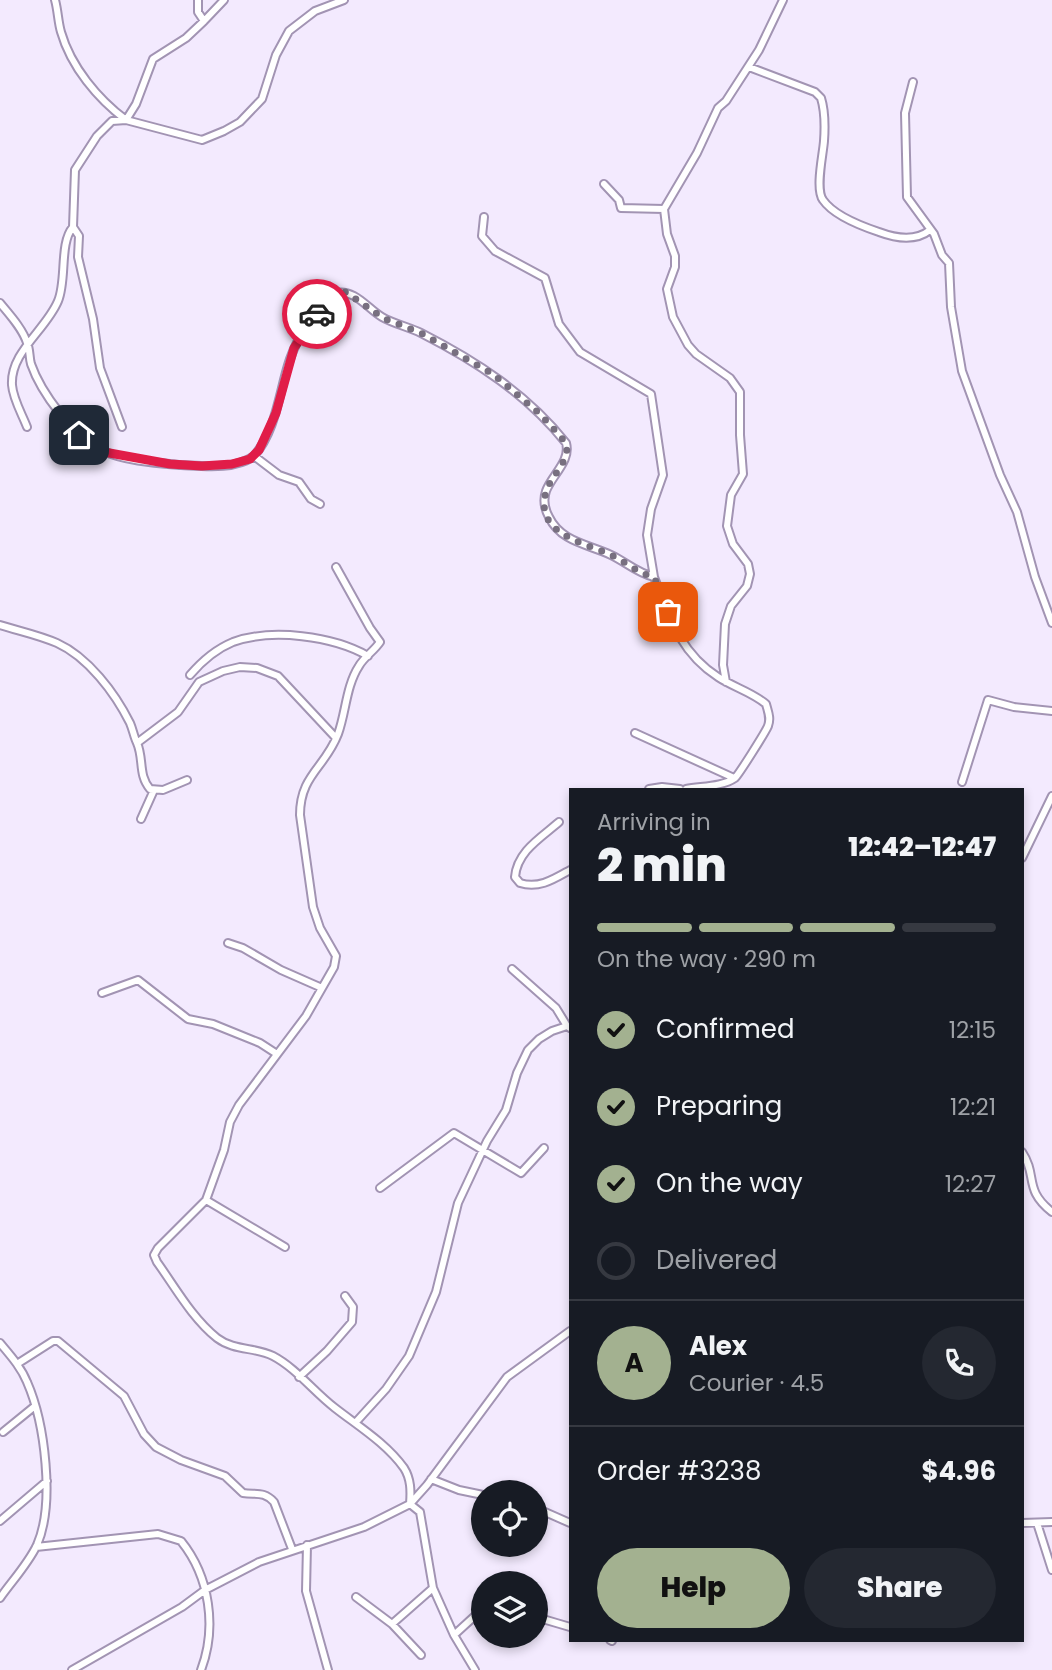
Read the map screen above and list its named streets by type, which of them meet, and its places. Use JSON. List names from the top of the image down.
{
  "page": {
    "heading": ["2 min", "Arriving in", "12:42–12:47"],
    "panel": [
      "Alex",
      "Courier · 4.5",
      "Order #3238",
      "$4.96"
    ],
    "bar": "On the way · 290 m",
    "list": [
      ["Confirmed", "12:15"],
      ["Preparing", "12:21"],
      ["On the way", "12:27"],
      "Delivered"
    ],
    "round": "A",
    "buttons": ["Help", "Share"]
  }
}
